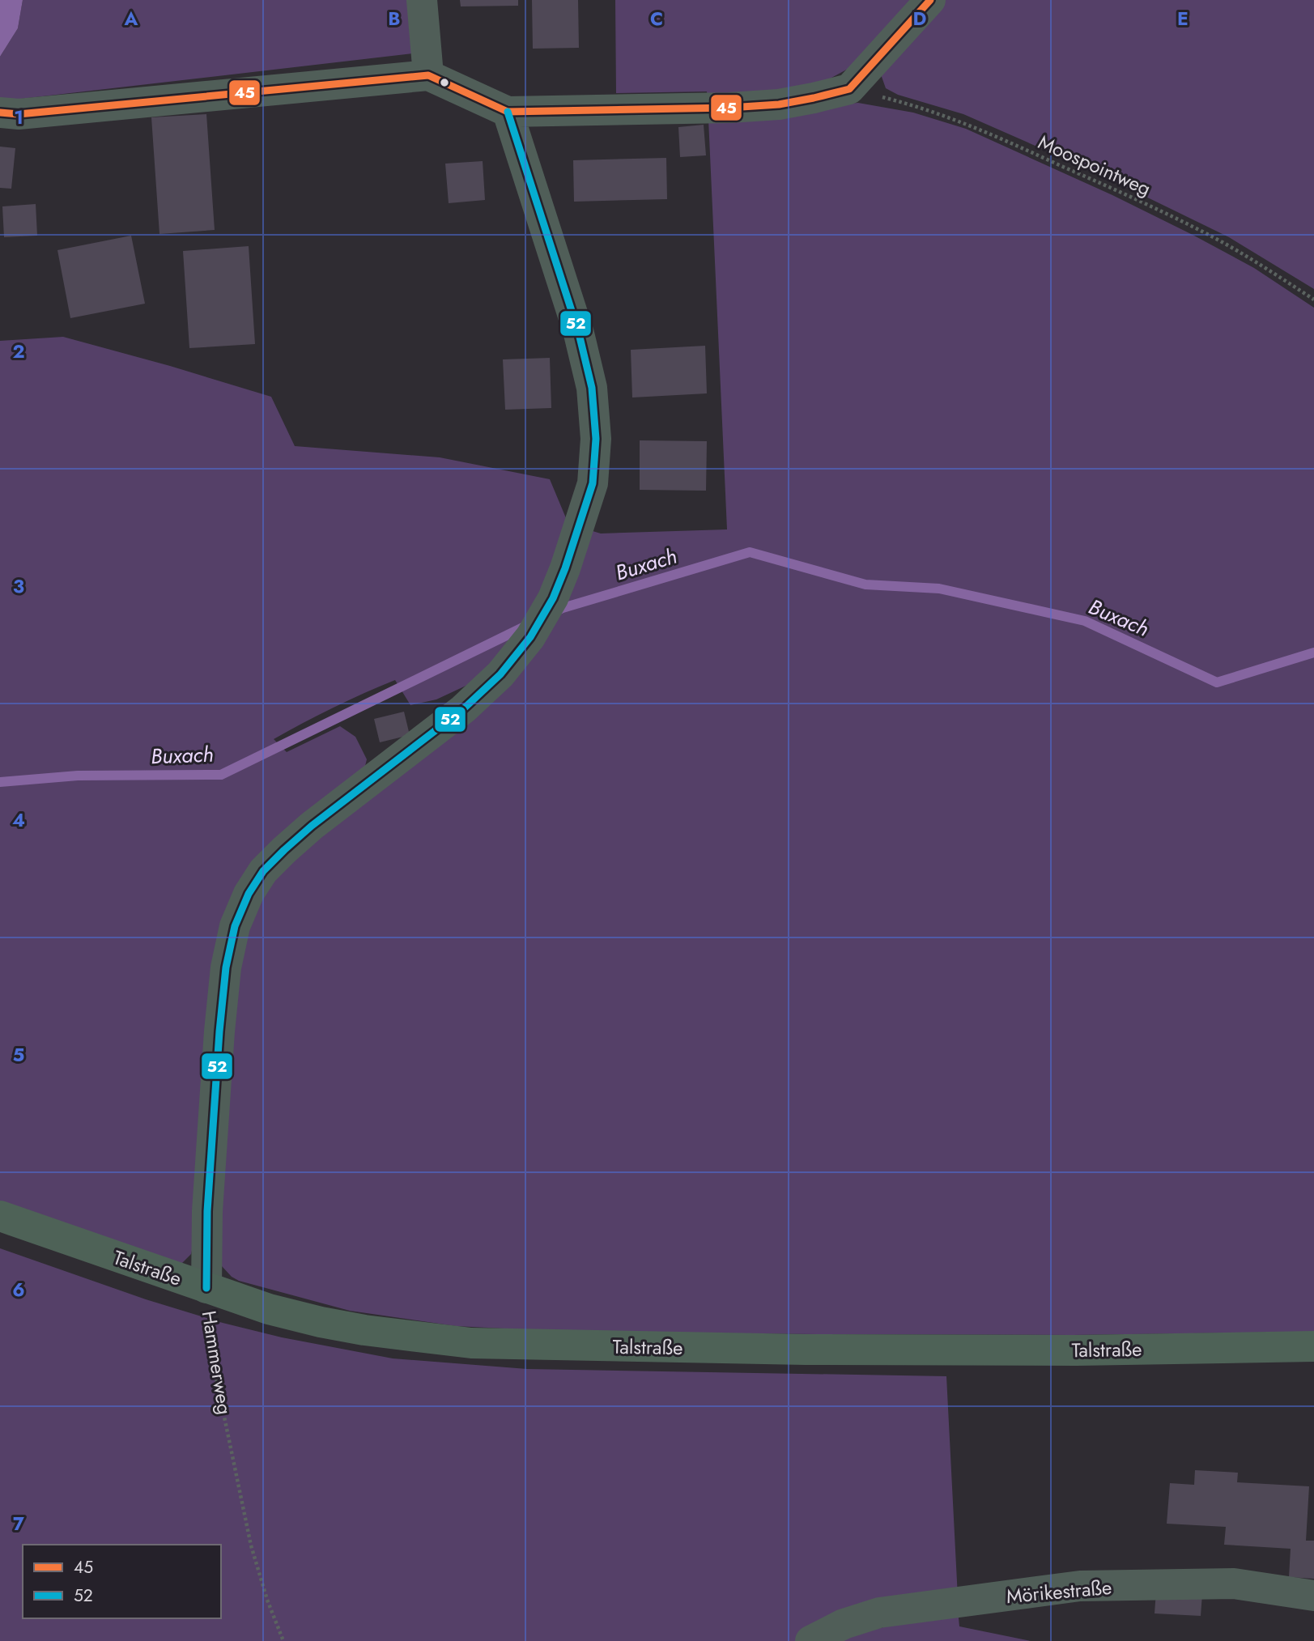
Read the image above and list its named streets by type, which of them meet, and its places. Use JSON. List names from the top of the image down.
{
  "streets": {
    "street": ["Talstraße", "Hammerweg", "Mörikestraße"],
    "path": ["Moospointweg"]
  },
  "crossings": [
    ["Talstraße", "Hammerweg"]
  ],
  "water": ["Buxach"],
  "lines": ["transit line 45", "transit line 52"],
  "legend": ["45", "52"],
  "grid": {
    "columns": [
      "A",
      "B",
      "C",
      "D",
      "E"
    ],
    "rows": [
      "1",
      "2",
      "3",
      "4",
      "5",
      "6",
      "7"
    ]
  }
}
